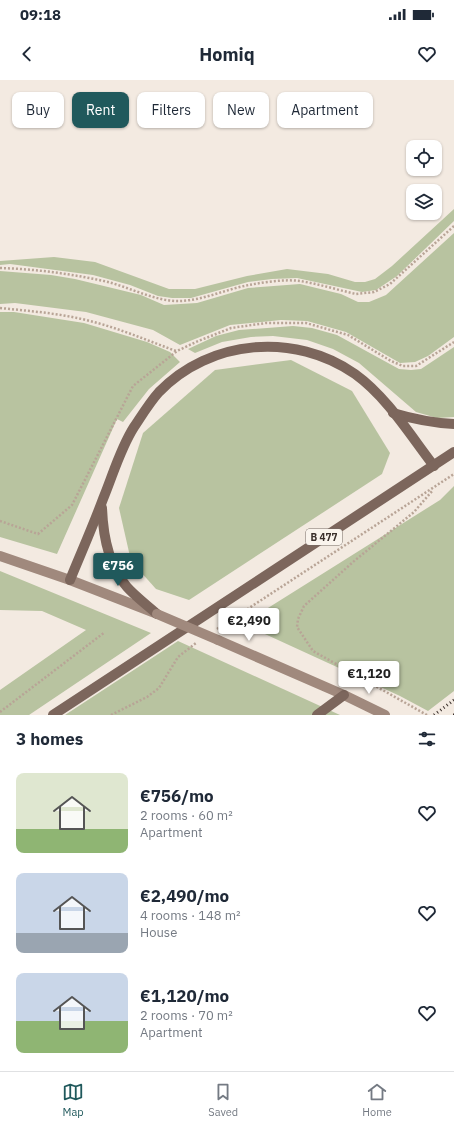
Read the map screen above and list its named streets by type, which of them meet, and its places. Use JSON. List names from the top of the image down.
{
  "streets": {
    "main road": ["B 477"]
  },
  "page": {
    "status": "09:18",
    "header": "Homiq",
    "chip": [
      "Buy",
      "Rent",
      "Filters",
      "New",
      "Apartment"
    ],
    "price": ["€756", "€2,490", "€1,120"],
    "heading": "3 homes",
    "list": [
      {
        "name": "€756/mo",
        "note": "2 rooms · 60 m² · Apartment"
      },
      {
        "name": "€2,490/mo",
        "note": "4 rooms · 148 m² · House"
      },
      {
        "name": "€1,120/mo",
        "note": "2 rooms · 70 m² · Apartment"
      }
    ],
    "tabs": ["Map", "Saved", "Home"]
  }
}
